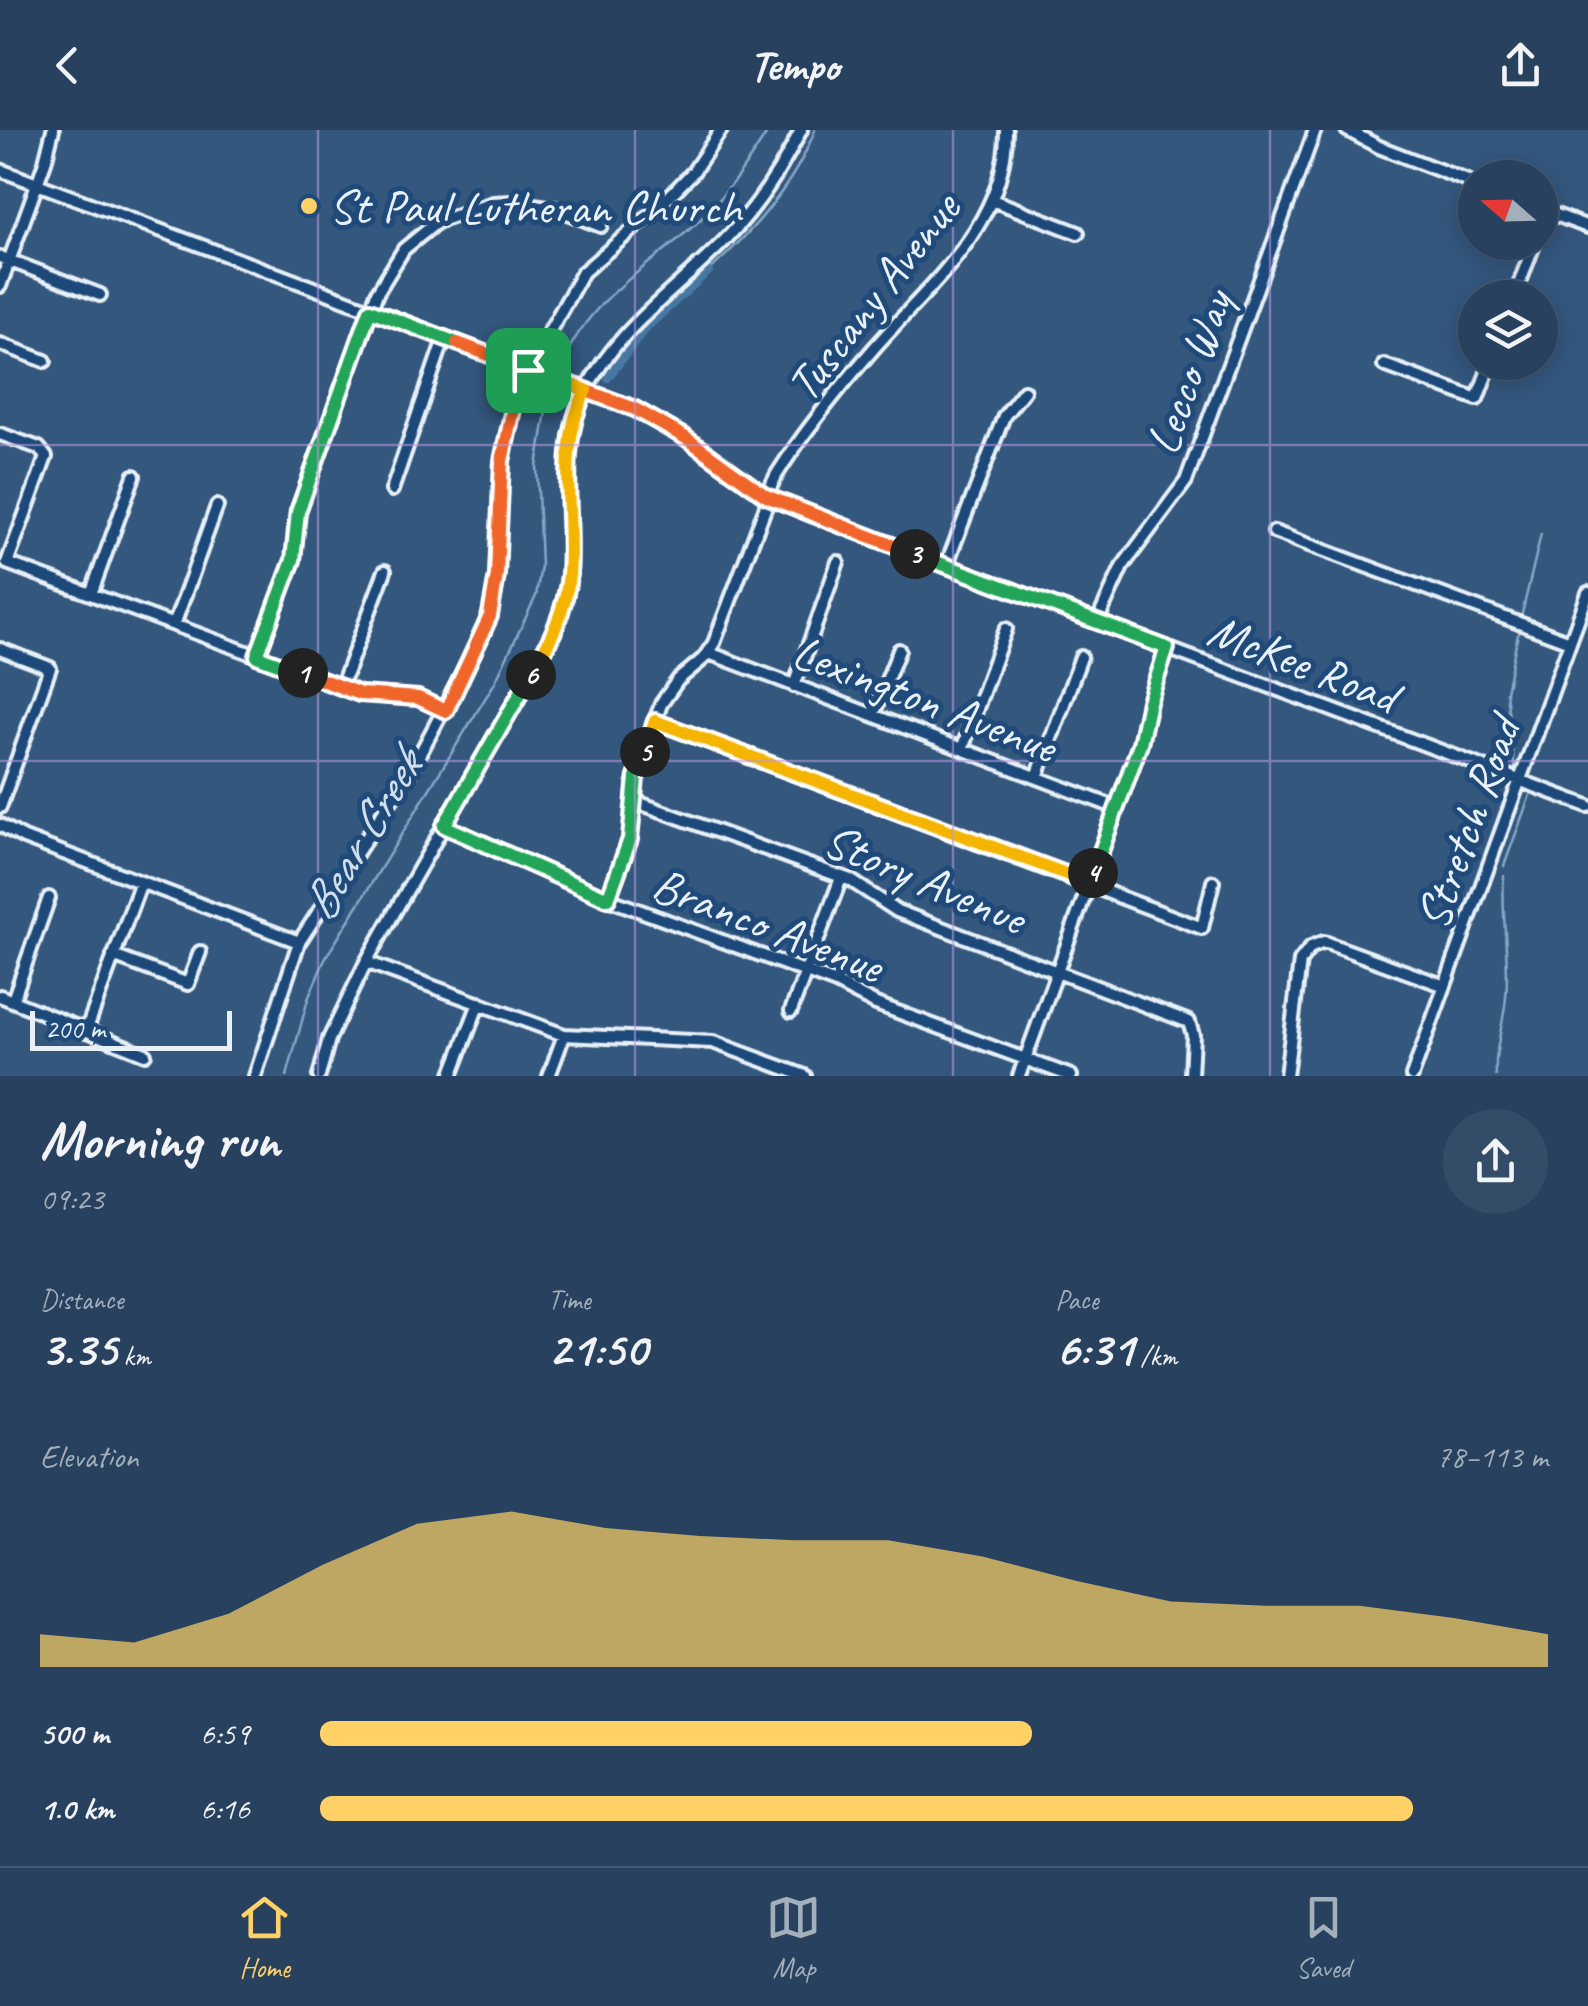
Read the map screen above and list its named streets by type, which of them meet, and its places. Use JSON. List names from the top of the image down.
{
  "streets": {
    "street": [
      "Tuscany Avenue",
      "Lecco Way",
      "McKee Road",
      "Lexington Avenue",
      "Stretch Road",
      "Story Avenue",
      "Branco Avenue"
    ]
  },
  "crossings": [
    ["Tuscany Avenue", "McKee Road"],
    ["Tuscany Avenue", "Lexington Avenue"],
    ["Tuscany Avenue", "Story Avenue"],
    ["Tuscany Avenue", "Branco Avenue"],
    ["Lecco Way", "McKee Road"],
    ["McKee Road", "Stretch Road"]
  ],
  "water": ["Bear Creek"],
  "places": ["St Paul Lutheran Church"],
  "scale_bar": "200 m",
  "north": "left",
  "page": {
    "header": "Tempo",
    "pins": [
      "3",
      "1",
      "6",
      "5",
      "4"
    ],
    "scale": "200 m",
    "heading": ["Morning run", "09:23"],
    "stats": [
      ["Distance", "3.35 km"],
      ["Time", "21:50"],
      ["Pace", "6:31 /km"]
    ],
    "chart": ["Elevation", "78–113 m"],
    "list": [
      {
        "name": "500 m",
        "note": "6:59"
      },
      {
        "name": "1.0 km",
        "note": "6:16"
      }
    ],
    "tabs": ["Home", "Map", "Saved"]
  }
}
